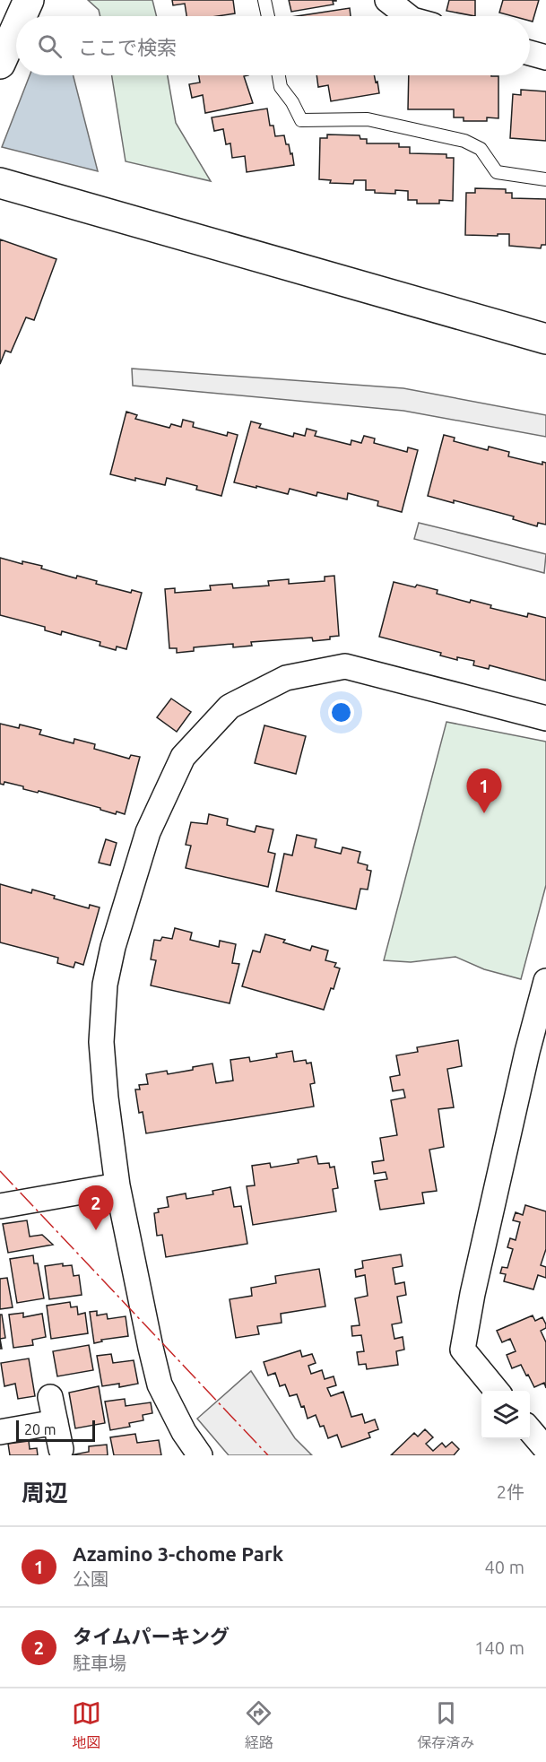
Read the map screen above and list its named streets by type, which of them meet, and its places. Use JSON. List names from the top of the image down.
{
  "scale_bar": "20 m",
  "page": {
    "search": "ここで検索",
    "pins": ["1", "2"],
    "scale": "20 m",
    "heading": ["周辺", "2件"],
    "list": [
      {
        "mark": "1",
        "name": "Azamino 3-chome Park",
        "note": "公園",
        "value": "40 m"
      },
      {
        "mark": "2",
        "name": "タイムパーキング",
        "note": "駐車場",
        "value": "140 m"
      }
    ],
    "nav": ["地図", "経路", "保存済み"]
  }
}
